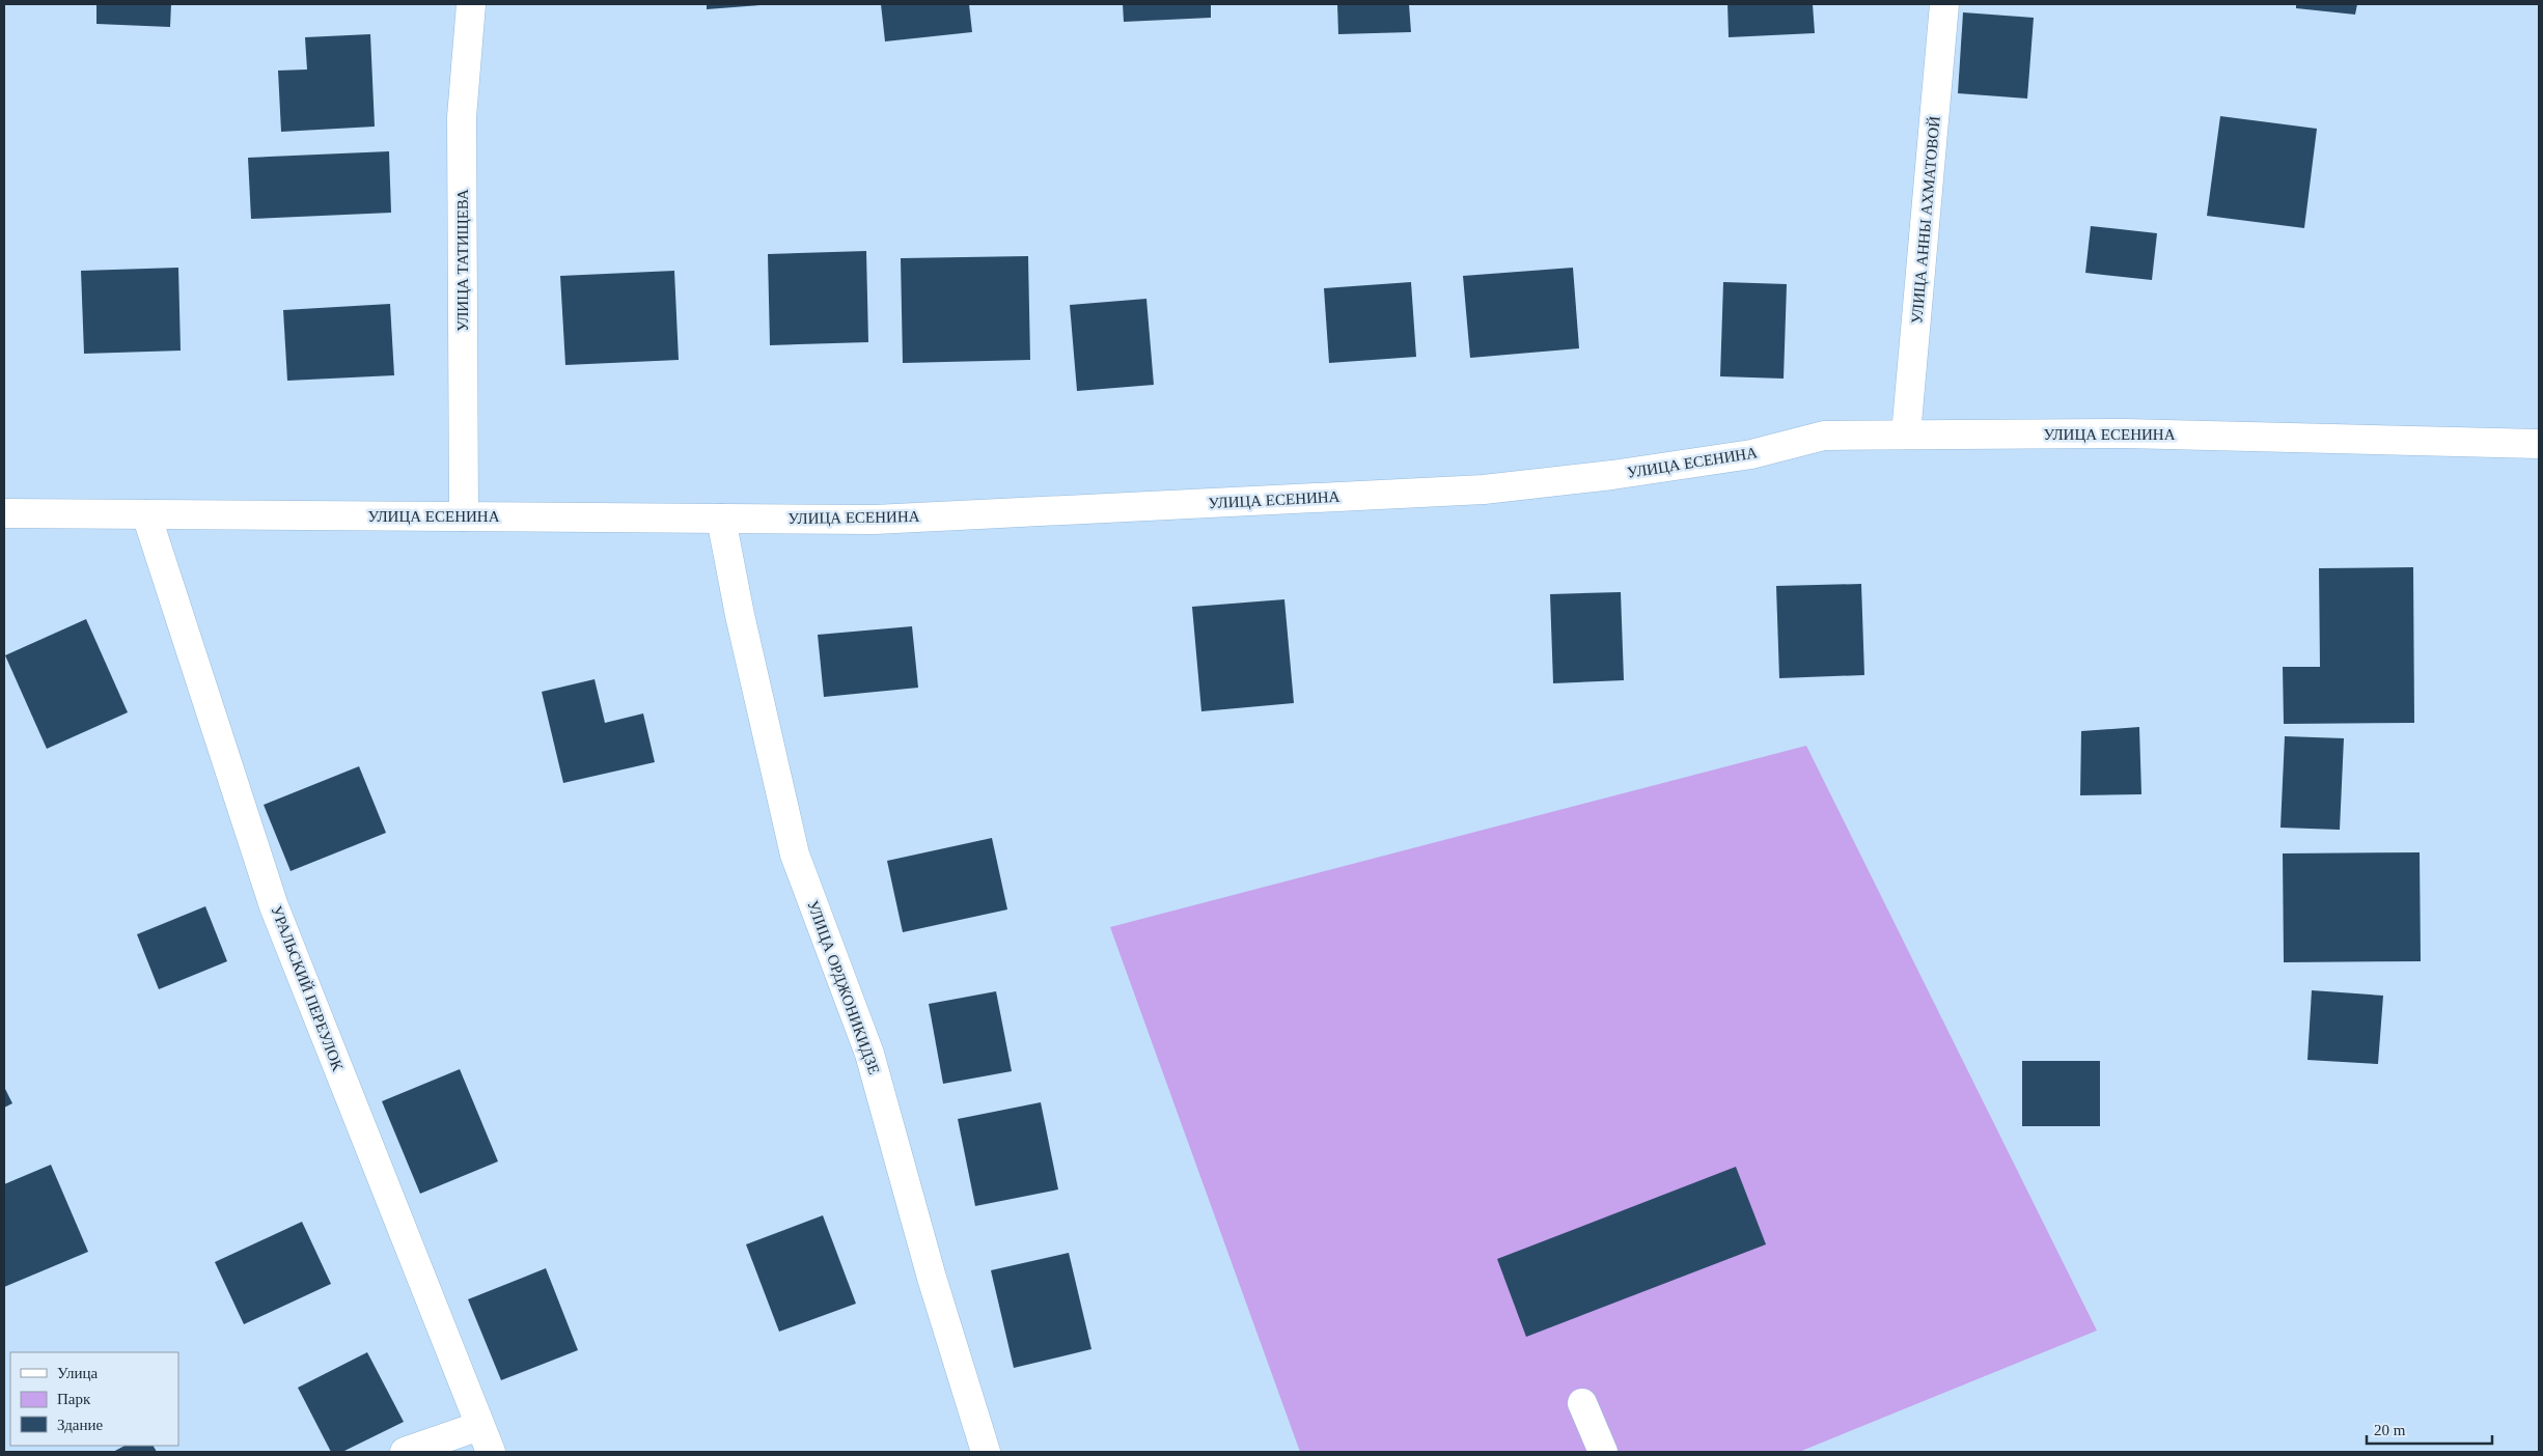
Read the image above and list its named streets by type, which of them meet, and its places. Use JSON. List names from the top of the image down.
{
  "streets": {
    "street": [
      "УЛИЦА АННЫ АХМАТОВОЙ",
      "УЛИЦА ТАТИЩЕВА",
      "УЛИЦА ЕСЕНИНА",
      "УЛИЦА ОРДЖОНИКИДЗЕ",
      "УРАЛЬСКИЙ ПЕРЕУЛОК"
    ]
  },
  "crossings": [
    ["УЛИЦА АННЫ АХМАТОВОЙ", "УЛИЦА ЕСЕНИНА"],
    ["УЛИЦА ТАТИЩЕВА", "УЛИЦА ЕСЕНИНА"],
    ["УЛИЦА ЕСЕНИНА", "УЛИЦА ОРДЖОНИКИДЗЕ"],
    ["УЛИЦА ЕСЕНИНА", "УРАЛЬСКИЙ ПЕРЕУЛОК"]
  ],
  "legend": ["Улица", "Парк", "Здание"],
  "scale_bar": "20 m"
}
